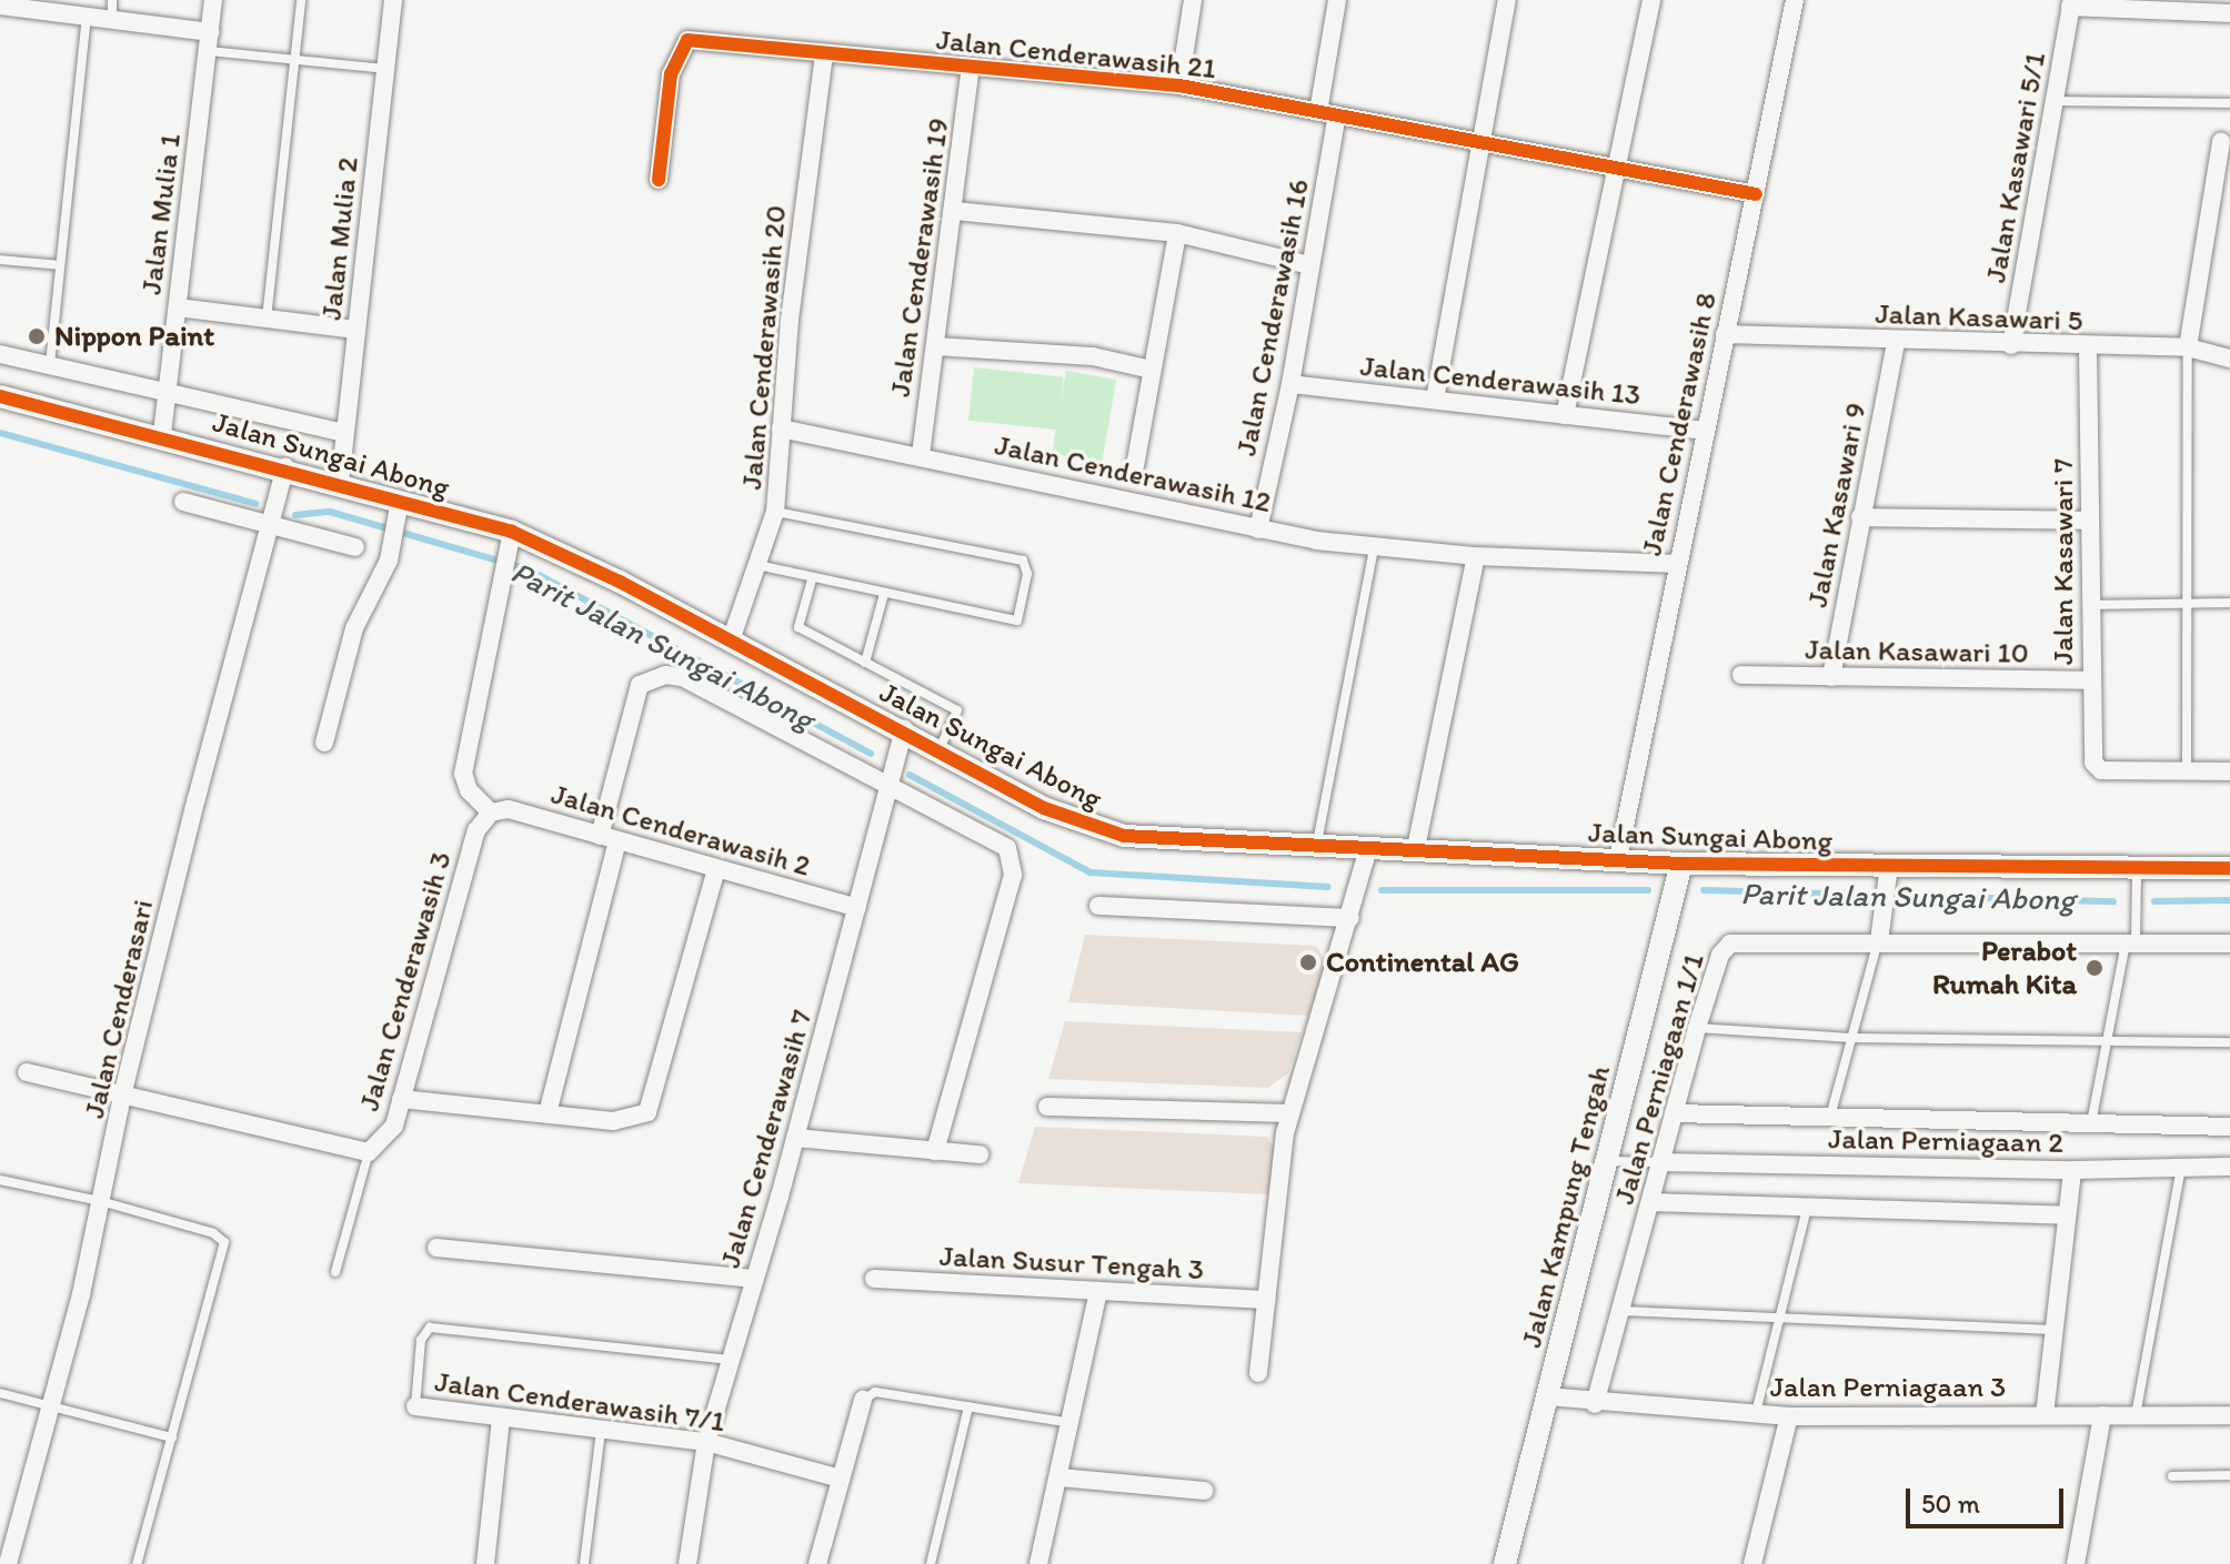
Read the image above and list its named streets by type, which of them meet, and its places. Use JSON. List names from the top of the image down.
{
  "streets": {
    "street": [
      "Jalan Cenderawasih 21",
      "Jalan Kasawari 5/1",
      "Jalan Mulia 1",
      "Jalan Mulia 2",
      "Jalan Cenderawasih 19",
      "Jalan Cenderawasih 16",
      "Jalan Kasawari 5",
      "Jalan Cenderawasih 20",
      "Jalan Cenderawasih 13",
      "Jalan Cenderawasih 8",
      "Jalan Sungai Abong",
      "Jalan Cenderawasih 12",
      "Jalan Kasawari 9",
      "Jalan Kasawari 7",
      "Jalan Kasawari 10",
      "Jalan Cenderawasih 2",
      "Jalan Cenderawasih 3",
      "Jalan Cenderasari",
      "Jalan Perniagaan 1/1",
      "Jalan Cenderawasih 7",
      "Jalan Perniagaan 2",
      "Jalan Kampung Tengah",
      "Jalan Susur Tengah 3",
      "Jalan Perniagaan 3",
      "Jalan Cenderawasih 7/1"
    ]
  },
  "crossings": [
    ["Jalan Cenderawasih 21", "Jalan Cenderawasih 19"],
    ["Jalan Cenderawasih 21", "Jalan Cenderawasih 16"],
    ["Jalan Cenderawasih 21", "Jalan Cenderawasih 20"],
    ["Jalan Cenderawasih 21", "Jalan Cenderawasih 8"],
    ["Jalan Kasawari 5/1", "Jalan Kasawari 5"],
    ["Jalan Mulia 1", "Jalan Sungai Abong"],
    ["Jalan Mulia 2", "Jalan Sungai Abong"],
    ["Jalan Cenderawasih 19", "Jalan Cenderawasih 12"],
    ["Jalan Cenderawasih 16", "Jalan Cenderawasih 13"],
    ["Jalan Cenderawasih 16", "Jalan Cenderawasih 12"],
    ["Jalan Kasawari 5", "Jalan Cenderawasih 8"],
    ["Jalan Kasawari 5", "Jalan Kasawari 9"],
    ["Jalan Kasawari 5", "Jalan Kasawari 7"],
    ["Jalan Cenderawasih 20", "Jalan Sungai Abong"],
    ["Jalan Cenderawasih 20", "Jalan Cenderawasih 12"],
    ["Jalan Cenderawasih 13", "Jalan Cenderawasih 8"],
    ["Jalan Cenderawasih 8", "Jalan Sungai Abong"],
    ["Jalan Cenderawasih 8", "Jalan Cenderawasih 12"],
    ["Jalan Sungai Abong", "Jalan Cenderasari"],
    ["Jalan Sungai Abong", "Jalan Cenderawasih 7"],
    ["Jalan Sungai Abong", "Jalan Kampung Tengah"],
    ["Jalan Kasawari 9", "Jalan Kasawari 10"],
    ["Jalan Kasawari 7", "Jalan Kasawari 10"],
    ["Jalan Cenderawasih 2", "Jalan Cenderawasih 3"],
    ["Jalan Cenderawasih 2", "Jalan Cenderawasih 7"],
    ["Jalan Perniagaan 1/1", "Jalan Perniagaan 2"],
    ["Jalan Perniagaan 1/1", "Jalan Perniagaan 3"],
    ["Jalan Cenderawasih 7", "Jalan Cenderawasih 7/1"],
    ["Jalan Kampung Tengah", "Jalan Perniagaan 3"]
  ],
  "water": ["Parit Jalan Sungai Abong"],
  "places": ["Nippon Paint", "Continental AG", "Perabot Rumah Kita"],
  "scale_bar": "50 m"
}
